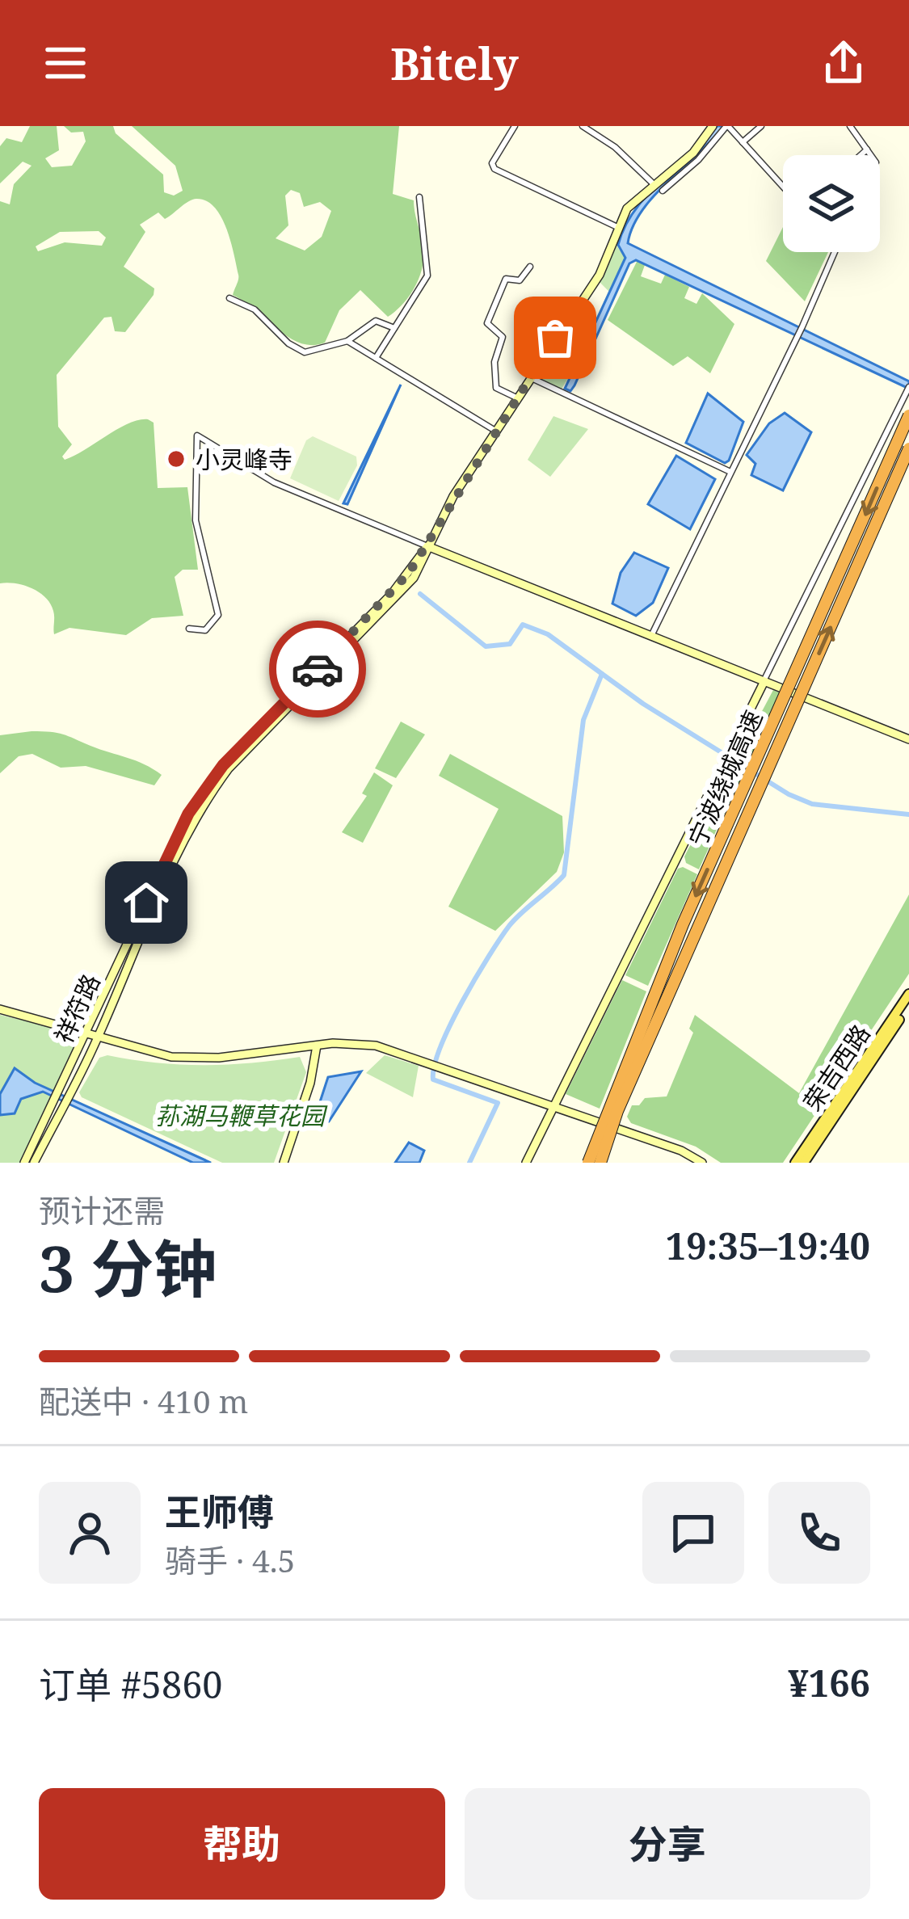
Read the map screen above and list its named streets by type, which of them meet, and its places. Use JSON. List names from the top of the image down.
{
  "streets": {
    "highway": ["宁波绕城高速"],
    "main road": ["祥符路", "荣吉西路"]
  },
  "parks": ["荪湖马鞭草花园"],
  "places": ["小灵峰寺"],
  "page": {
    "header": "Bitely",
    "heading": ["3 分钟", "预计还需", "19:35–19:40"],
    "panel": [
      "王师傅",
      "骑手 · 4.5",
      "订单 #5860",
      "¥166"
    ],
    "bar": "配送中 · 410 m",
    "buttons": ["帮助", "分享"]
  }
}
